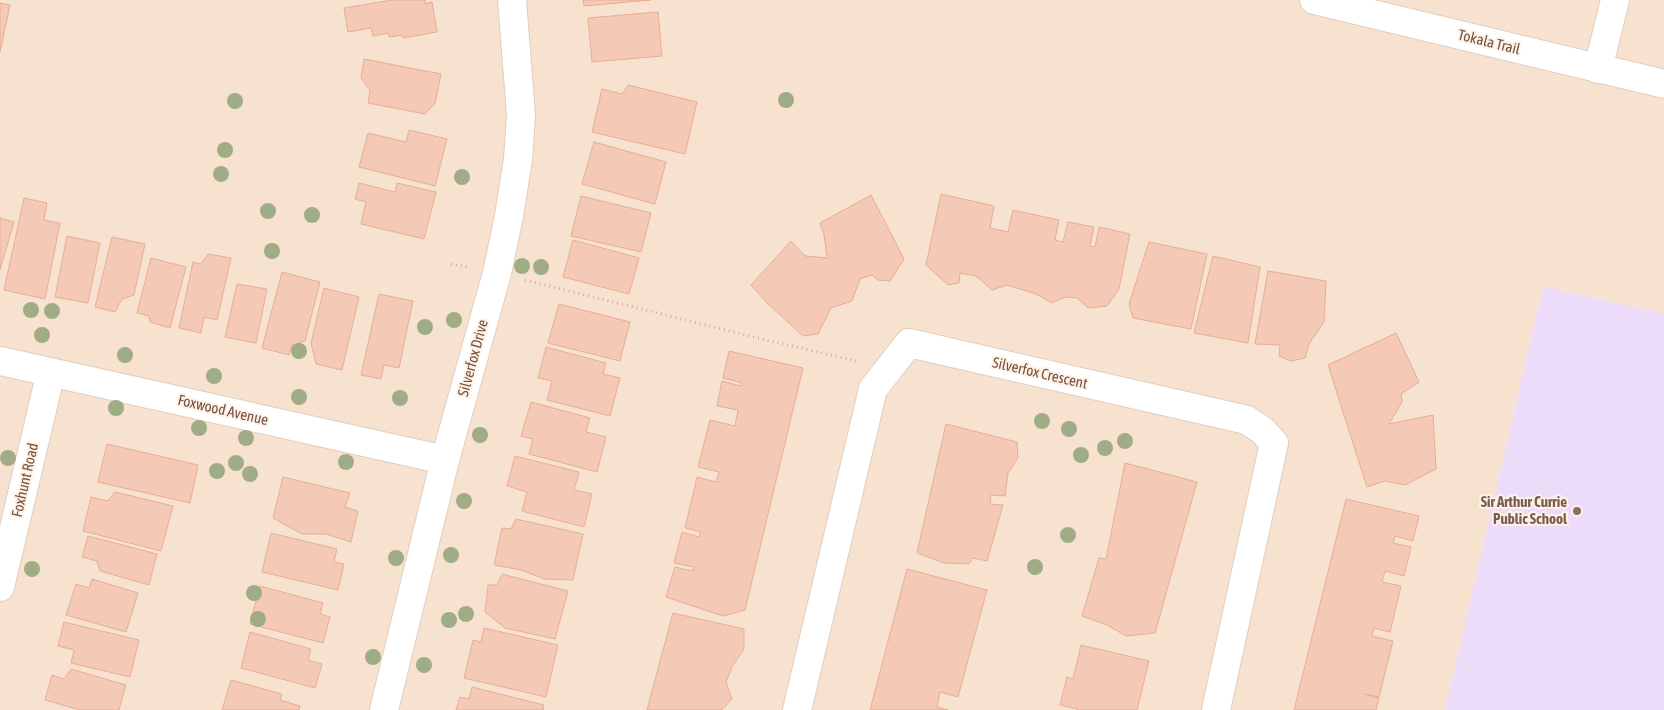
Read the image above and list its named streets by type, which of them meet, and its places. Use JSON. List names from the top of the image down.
{
  "streets": {
    "street": [
      "Tokala Trail",
      "Silverfox Drive",
      "Silverfox Crescent",
      "Foxwood Avenue",
      "Foxhunt Road"
    ]
  },
  "crossings": [
    ["Silverfox Drive", "Foxwood Avenue"],
    ["Foxwood Avenue", "Foxhunt Road"]
  ],
  "places": ["Sir Arthur Currie Public School"]
}
